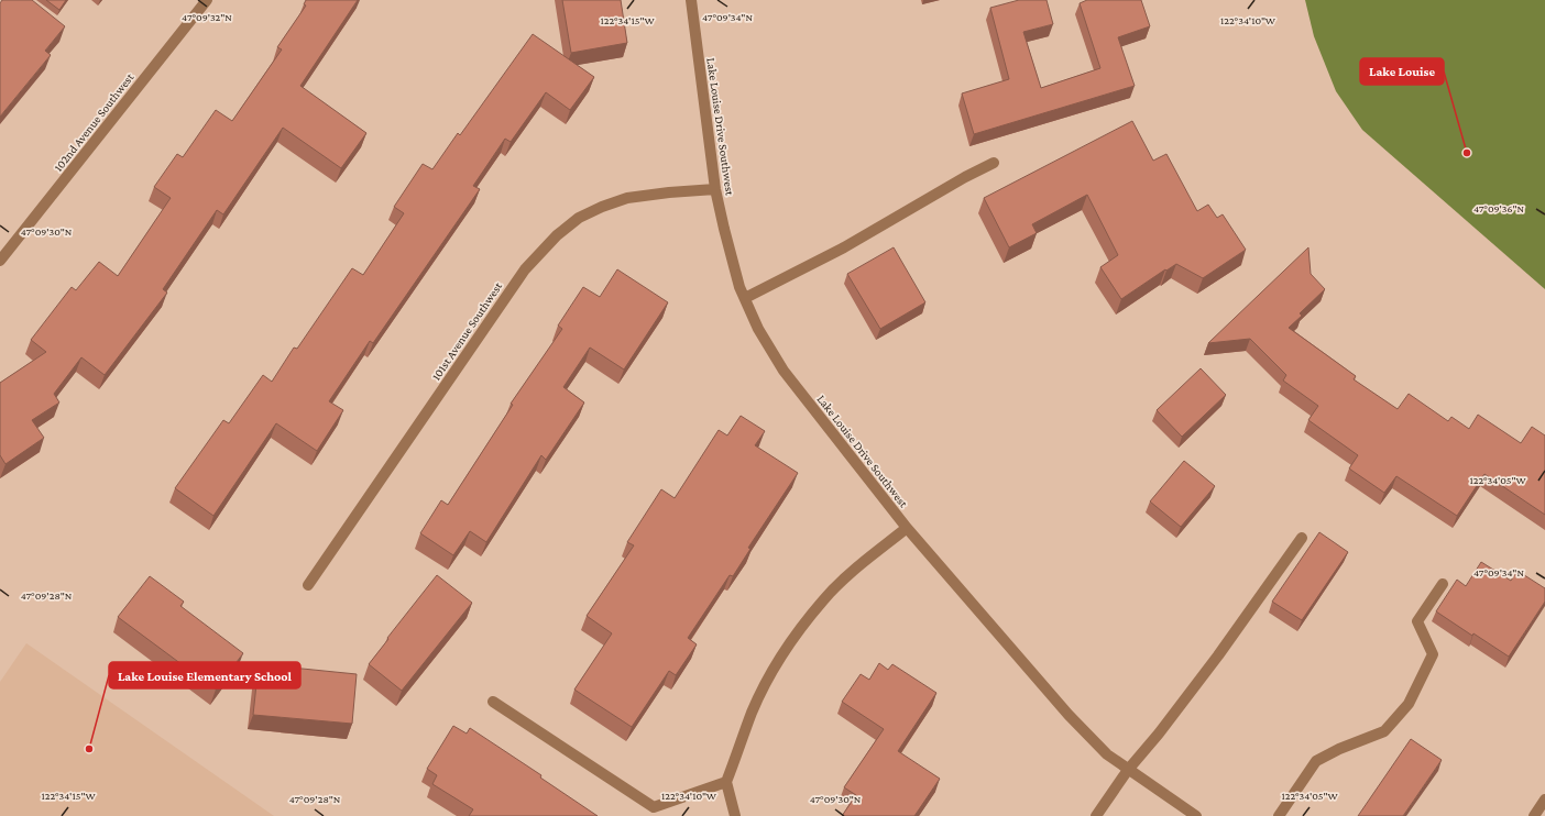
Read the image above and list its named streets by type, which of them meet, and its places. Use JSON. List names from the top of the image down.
{
  "streets": {
    "street": ["102nd Avenue Southwest", "Lake Louise Drive Southwest", "101st Avenue Southwest"]
  },
  "crossings": [
    ["Lake Louise Drive Southwest", "101st Avenue Southwest"]
  ],
  "places": ["Lake Louise", "Lake Louise Elementary School"],
  "coordinates": [
    "47°09'32\"N",
    "47°09'34\"N",
    "122°34'15\"W",
    "122°34'10\"W",
    "47°09'36\"N",
    "47°09'30\"N",
    "122°34'05\"W",
    "47°09'28\"N"
  ]
}
